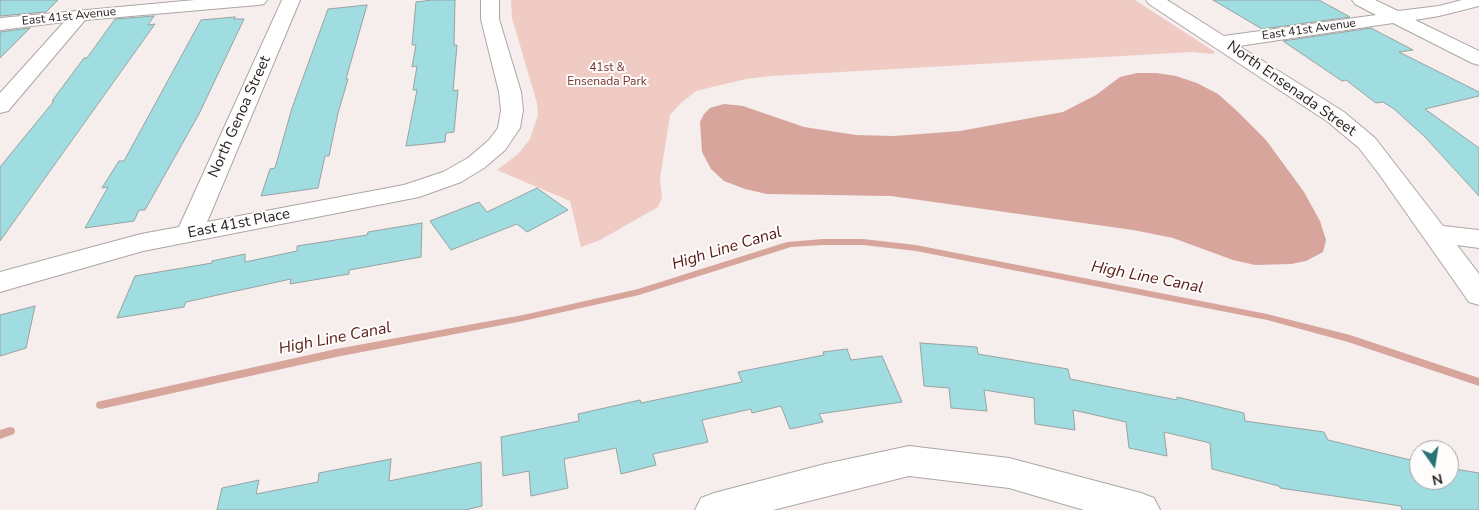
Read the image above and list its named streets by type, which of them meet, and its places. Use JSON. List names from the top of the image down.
{
  "streets": {
    "street": [
      "East 41st Avenue",
      "North Ensenada Street",
      "North Genoa Street",
      "East 41st Place"
    ]
  },
  "crossings": [
    ["East 41st Avenue", "North Ensenada Street"],
    ["North Genoa Street", "East 41st Place"]
  ],
  "water": ["High Line Canal"],
  "parks": ["41st & Ensenada Park"],
  "north": "bottom"
}
